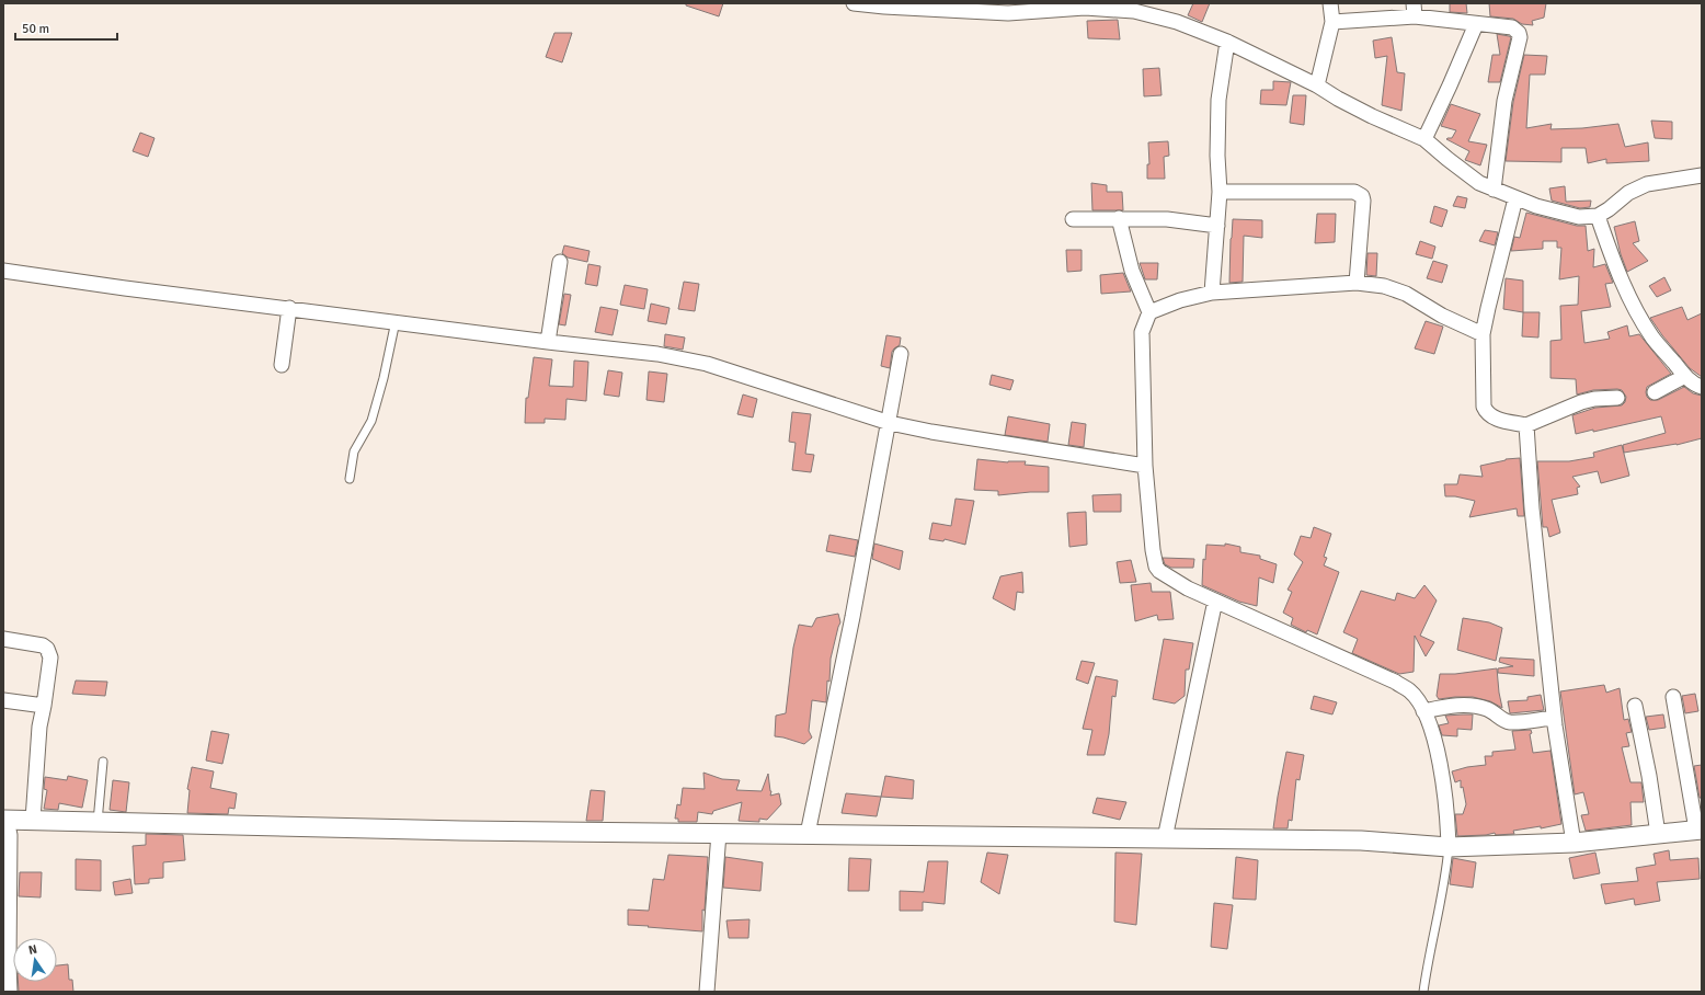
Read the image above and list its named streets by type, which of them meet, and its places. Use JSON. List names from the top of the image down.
{
  "scale_bar": "50 m",
  "north": "top"
}
